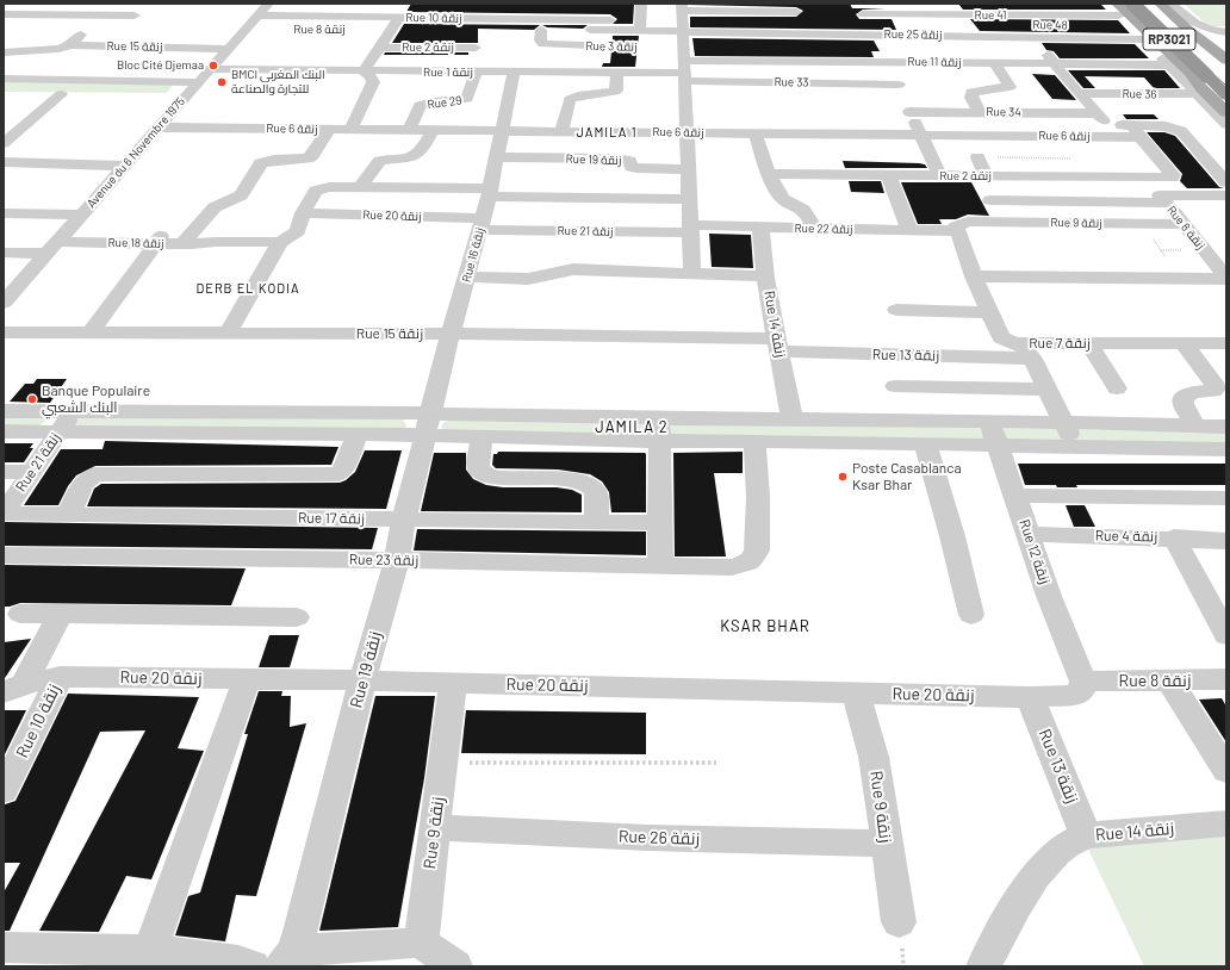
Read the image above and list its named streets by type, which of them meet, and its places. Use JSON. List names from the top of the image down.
{
  "streets": {
    "highway": ["RP3021"],
    "street": [
      "Rue 41",
      "Rue 10 زنقة",
      "Rue 48",
      "Rue 8 زنقة",
      "Rue 25 زنقة",
      "Rue 15 زنقة",
      "Rue 3 زنقة",
      "Rue 2 زنقة",
      "Rue 11 زنقة",
      "Rue 1 زنقة",
      "Rue 33",
      "Rue 36",
      "Rue 29",
      "Rue 34",
      "Rue 6 زنقة",
      "Avenue du 6 Novembre 1975",
      "Rue 19 زنقة",
      "Rue 20 زنقة",
      "Rue 9 زنقة",
      "Rue 22 زنقة",
      "Rue 21 زنقة",
      "Rue 18 زنقة",
      "Rue 16 زنقة",
      "Rue 14 زنقة",
      "Rue 7 زنقة",
      "Rue 13 زنقة",
      "Rue 17 زنقة",
      "Rue 4 زنقة",
      "Rue 12 زنقة",
      "Rue 23 زنقة",
      "Rue 26 زنقة"
    ]
  },
  "crossings": [
    ["Rue 41", "Rue 48"],
    ["Rue 10 زنقة", "Avenue du 6 Novembre 1975"],
    ["Rue 10 زنقة", "Rue 20 زنقة"],
    ["Rue 8 زنقة", "Rue 2 زنقة"],
    ["Rue 8 زنقة", "Rue 20 زنقة"],
    ["Rue 8 زنقة", "Rue 9 زنقة"],
    ["Rue 8 زنقة", "Rue 12 زنقة"],
    ["Rue 25 زنقة", "Rue 11 زنقة"],
    ["Rue 25 زنقة", "Rue 1 زنقة"],
    ["Rue 25 زنقة", "Rue 33"],
    ["Rue 15 زنقة", "Avenue du 6 Novembre 1975"],
    ["Rue 15 زنقة", "Rue 16 زنقة"],
    ["Rue 15 زنقة", "Rue 14 زنقة"],
    ["Rue 15 زنقة", "Rue 13 زنقة"],
    ["Rue 2 زنقة", "Rue 6 زنقة"],
    ["Rue 11 زنقة", "Rue 1 زنقة"],
    ["Rue 11 زنقة", "Rue 33"],
    ["Rue 1 زنقة", "Rue 33"],
    ["Rue 1 زنقة", "Rue 29"],
    ["Rue 1 زنقة", "Avenue du 6 Novembre 1975"],
    ["Rue 1 زنقة", "Rue 16 زنقة"],
    ["Rue 29", "Rue 6 زنقة"],
    ["Rue 6 زنقة", "Avenue du 6 Novembre 1975"],
    ["Rue 6 زنقة", "Rue 16 زنقة"],
    ["Avenue du 6 Novembre 1975", "Rue 18 زنقة"],
    ["Rue 19 زنقة", "Rue 20 زنقة"],
    ["Rue 19 زنقة", "Rue 16 زنقة"],
    ["Rue 19 زنقة", "Rue 17 زنقة"],
    ["Rue 19 زنقة", "Rue 23 زنقة"],
    ["Rue 20 زنقة", "Rue 9 زنقة"],
    ["Rue 20 زنقة", "Rue 21 زنقة"],
    ["Rue 20 زنقة", "Rue 16 زنقة"],
    ["Rue 20 زنقة", "Rue 13 زنقة"],
    ["Rue 20 زنقة", "Rue 12 زنقة"],
    ["Rue 9 زنقة", "Rue 22 زنقة"],
    ["Rue 9 زنقة", "Rue 26 زنقة"],
    ["Rue 22 زنقة", "Rue 21 زنقة"],
    ["Rue 22 زنقة", "Rue 14 زنقة"],
    ["Rue 21 زنقة", "Rue 16 زنقة"],
    ["Rue 21 زنقة", "Rue 17 زنقة"],
    ["Rue 14 زنقة", "Rue 13 زنقة"],
    ["Rue 7 زنقة", "Rue 13 زنقة"],
    ["Rue 4 زنقة", "Rue 12 زنقة"]
  ],
  "districts": [
    "JAMILA 1",
    "DERB EL KODIA",
    "JAMILA 2",
    "KSAR BHAR"
  ],
  "places": [
    "Bloc Cité Djemaa",
    "BMCI البنك المغربي للتجارة والصناعة",
    "Banque Populaire البنك الشعبي",
    "Poste Casablanca Ksar Bhar"
  ]
}
